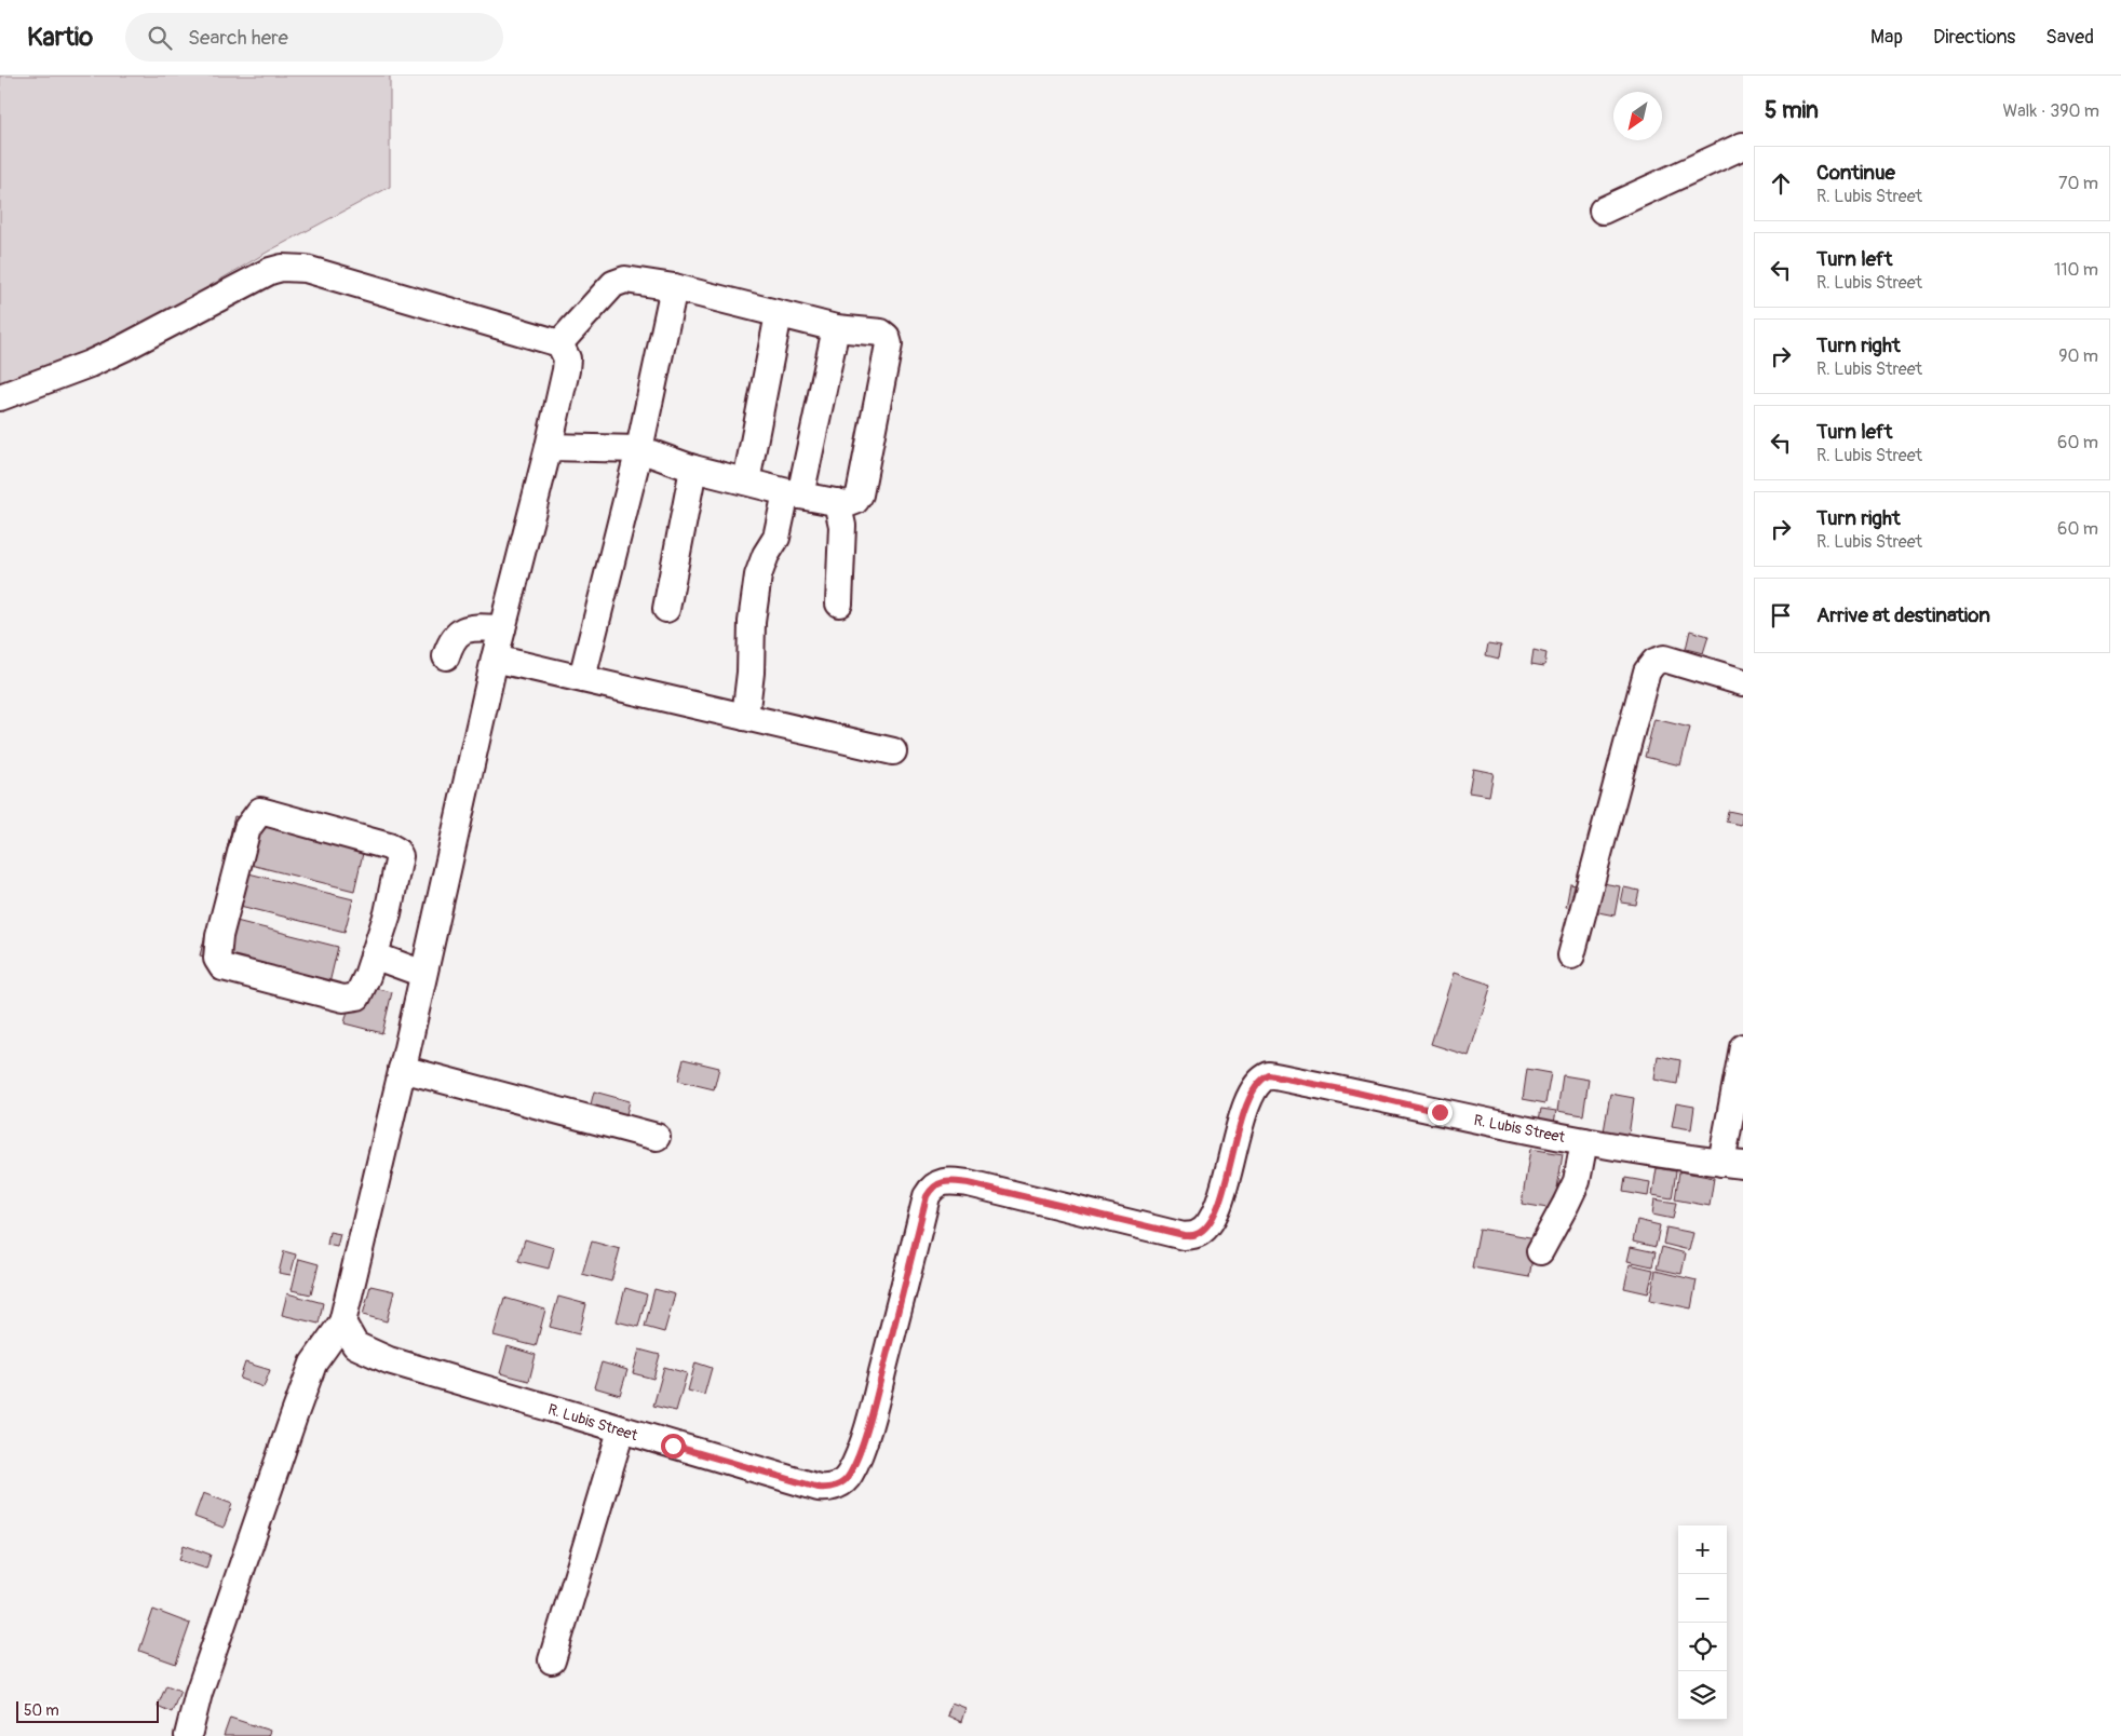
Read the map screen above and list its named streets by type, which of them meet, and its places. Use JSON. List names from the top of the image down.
{
  "streets": {
    "street": ["R. Lubis Street"]
  },
  "scale_bar": "50 m",
  "north": "bottom left",
  "page": {
    "header": "Kartio",
    "search": "Search here",
    "nav": ["Map", "Directions", "Saved"],
    "heading": ["5 min", "Walk · 390 m"],
    "list": [
      ["Continue", "R. Lubis Street", "70 m"],
      ["Turn left", "R. Lubis Street", "110 m"],
      ["Turn right", "R. Lubis Street", "90 m"],
      ["Turn left", "R. Lubis Street", "60 m"],
      ["Turn right", "R. Lubis Street", "60 m"],
      "Arrive at destination"
    ],
    "map_buttons": ["+", "−"],
    "scale": "50 m"
  }
}
